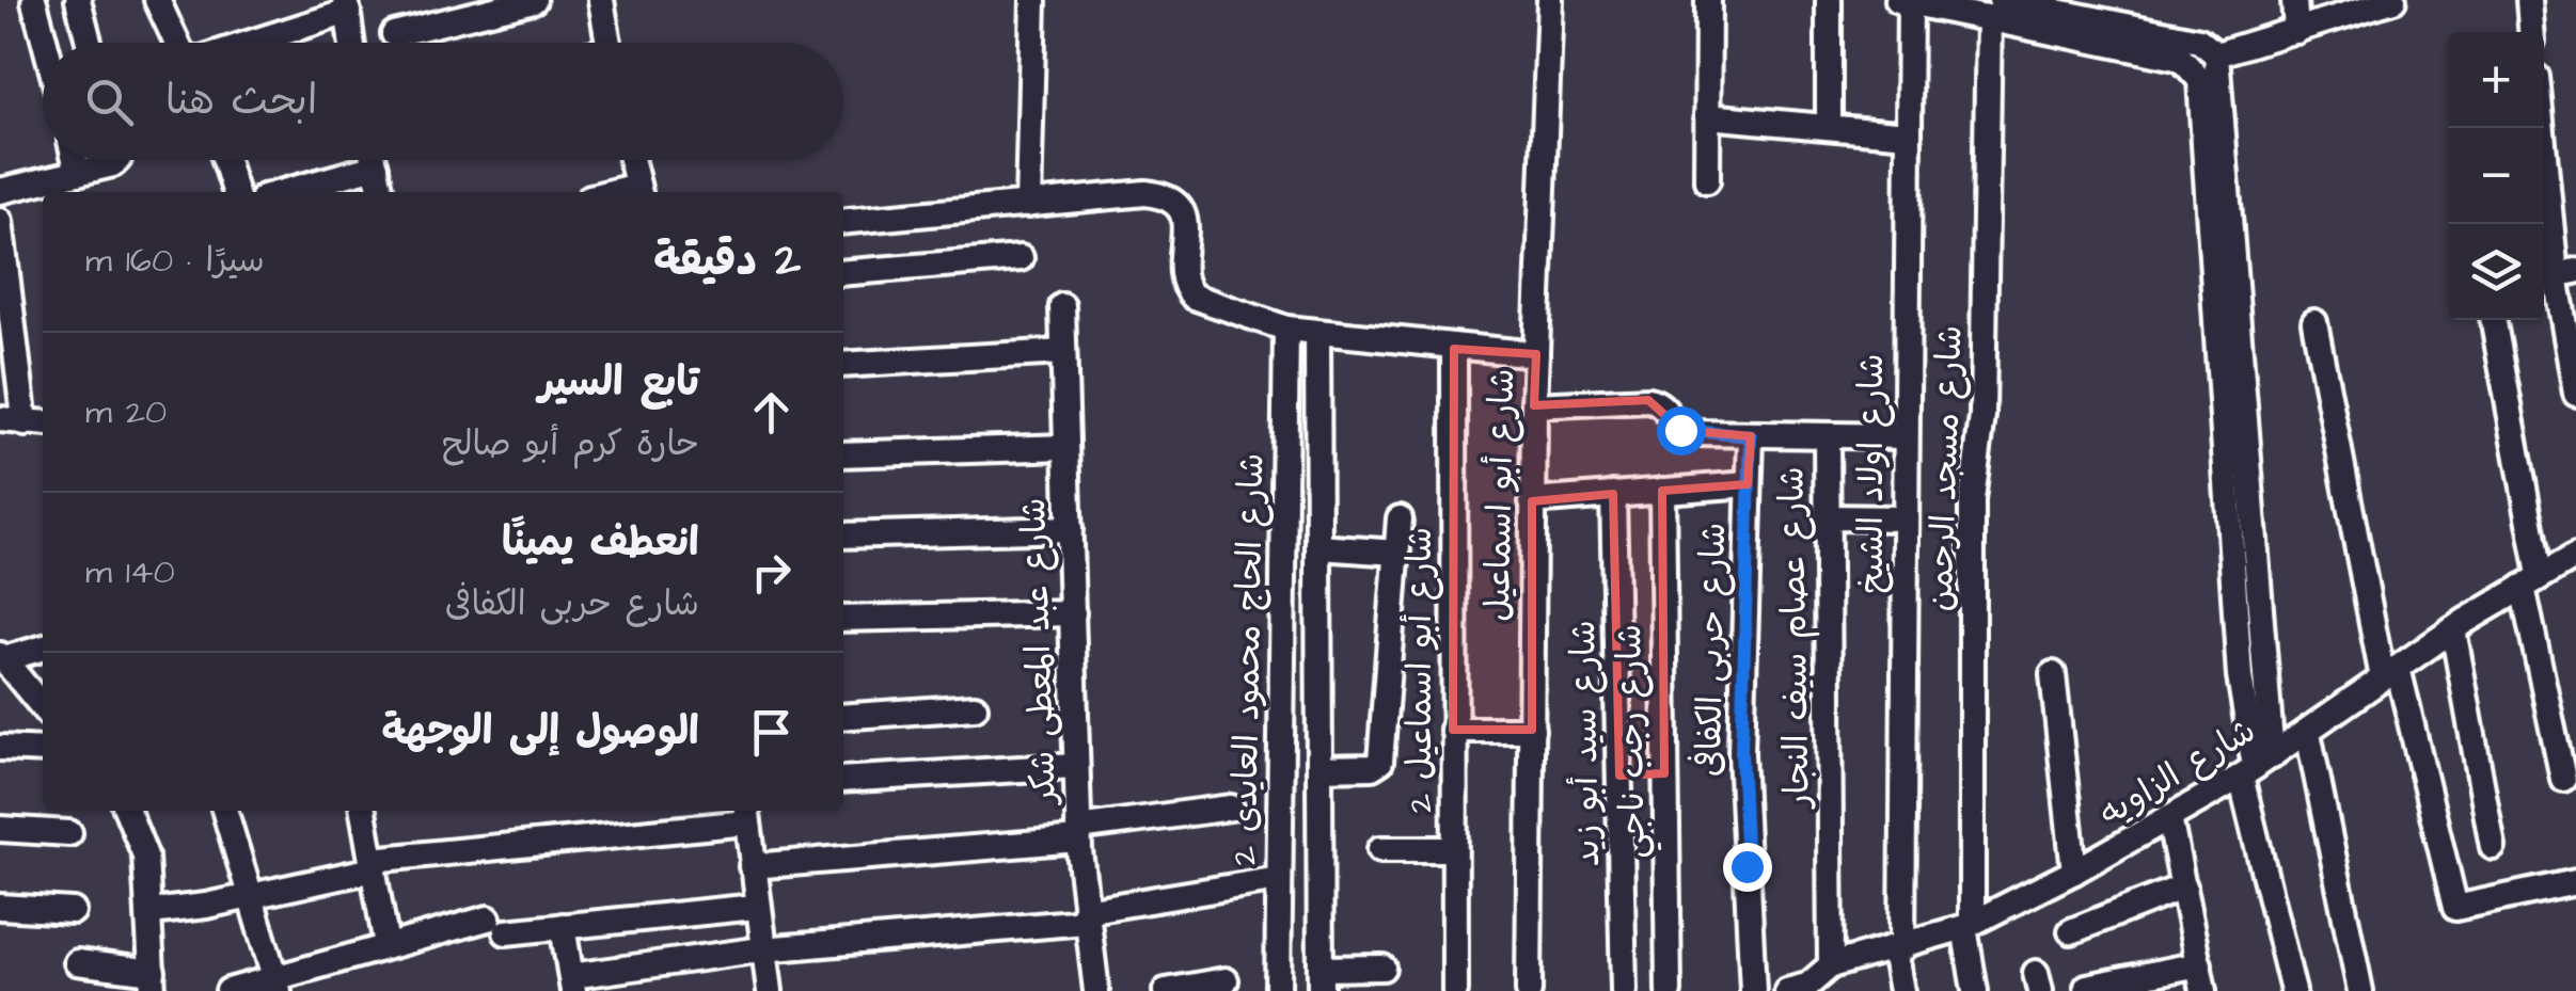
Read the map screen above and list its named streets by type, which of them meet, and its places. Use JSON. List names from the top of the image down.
{
  "streets": {
    "street": [
      "شارع مسجد الرحمن",
      "شارع اولاد الشيخ",
      "شارع أبو اسماعيل",
      "شارع عصام سيف النجار",
      "شارع حربى الكفافى",
      "شارع عبد المعطى شكر",
      "شارع الحاج محمود العايدى 2",
      "شارع أبو اسماعيل 2",
      "شارع رجب ناجي",
      "شارع سيد أبو زيد",
      "شارع الزاويه"
    ]
  },
  "crossings": [
    ["شارع مسجد الرحمن", "شارع الزاويه"],
    ["شارع اولاد الشيخ", "شارع الزاويه"],
    ["شارع عصام سيف النجار", "شارع الزاويه"]
  ],
  "page": {
    "map_buttons": ["+", "−"],
    "search": "ابحث هنا",
    "heading": ["2 دقيقة", "سيرًا · 160 m"],
    "list": [
      ["تابع السير", "حارة كرم أبو صالح", "20 m"],
      ["انعطف يمينًا", "شارع حربى الكفافى", "140 m"],
      "الوصول إلى الوجهة"
    ]
  }
}
